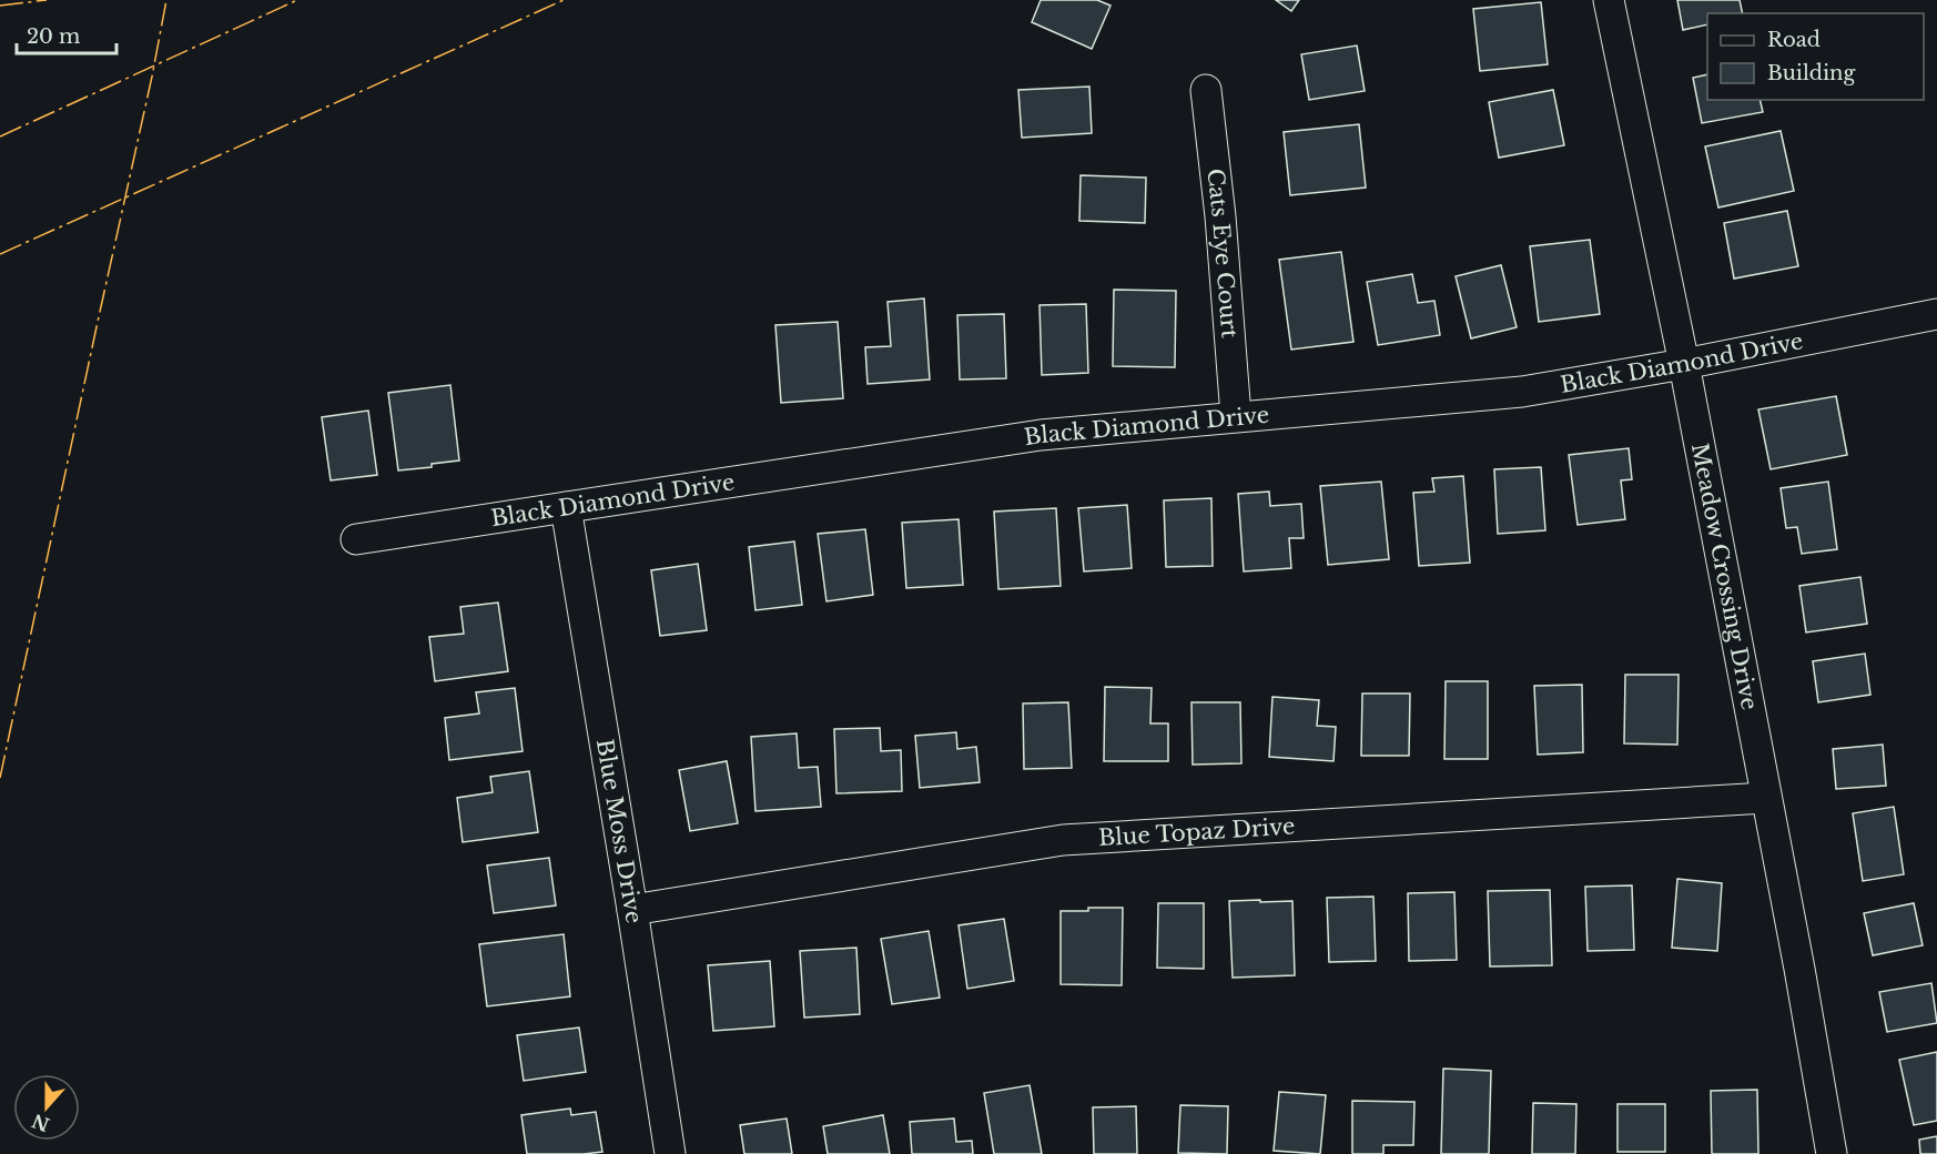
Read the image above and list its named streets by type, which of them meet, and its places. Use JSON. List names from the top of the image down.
{
  "streets": {
    "street": [
      "Cats Eye Court",
      "Black Diamond Drive",
      "Meadow Crossing Drive",
      "Blue Moss Drive",
      "Blue Topaz Drive"
    ]
  },
  "crossings": [
    ["Cats Eye Court", "Black Diamond Drive"],
    ["Black Diamond Drive", "Meadow Crossing Drive"],
    ["Black Diamond Drive", "Blue Moss Drive"],
    ["Meadow Crossing Drive", "Blue Topaz Drive"],
    ["Blue Moss Drive", "Blue Topaz Drive"]
  ],
  "legend": ["Road", "Building"],
  "scale_bar": "20 m",
  "north": "bottom"
}
